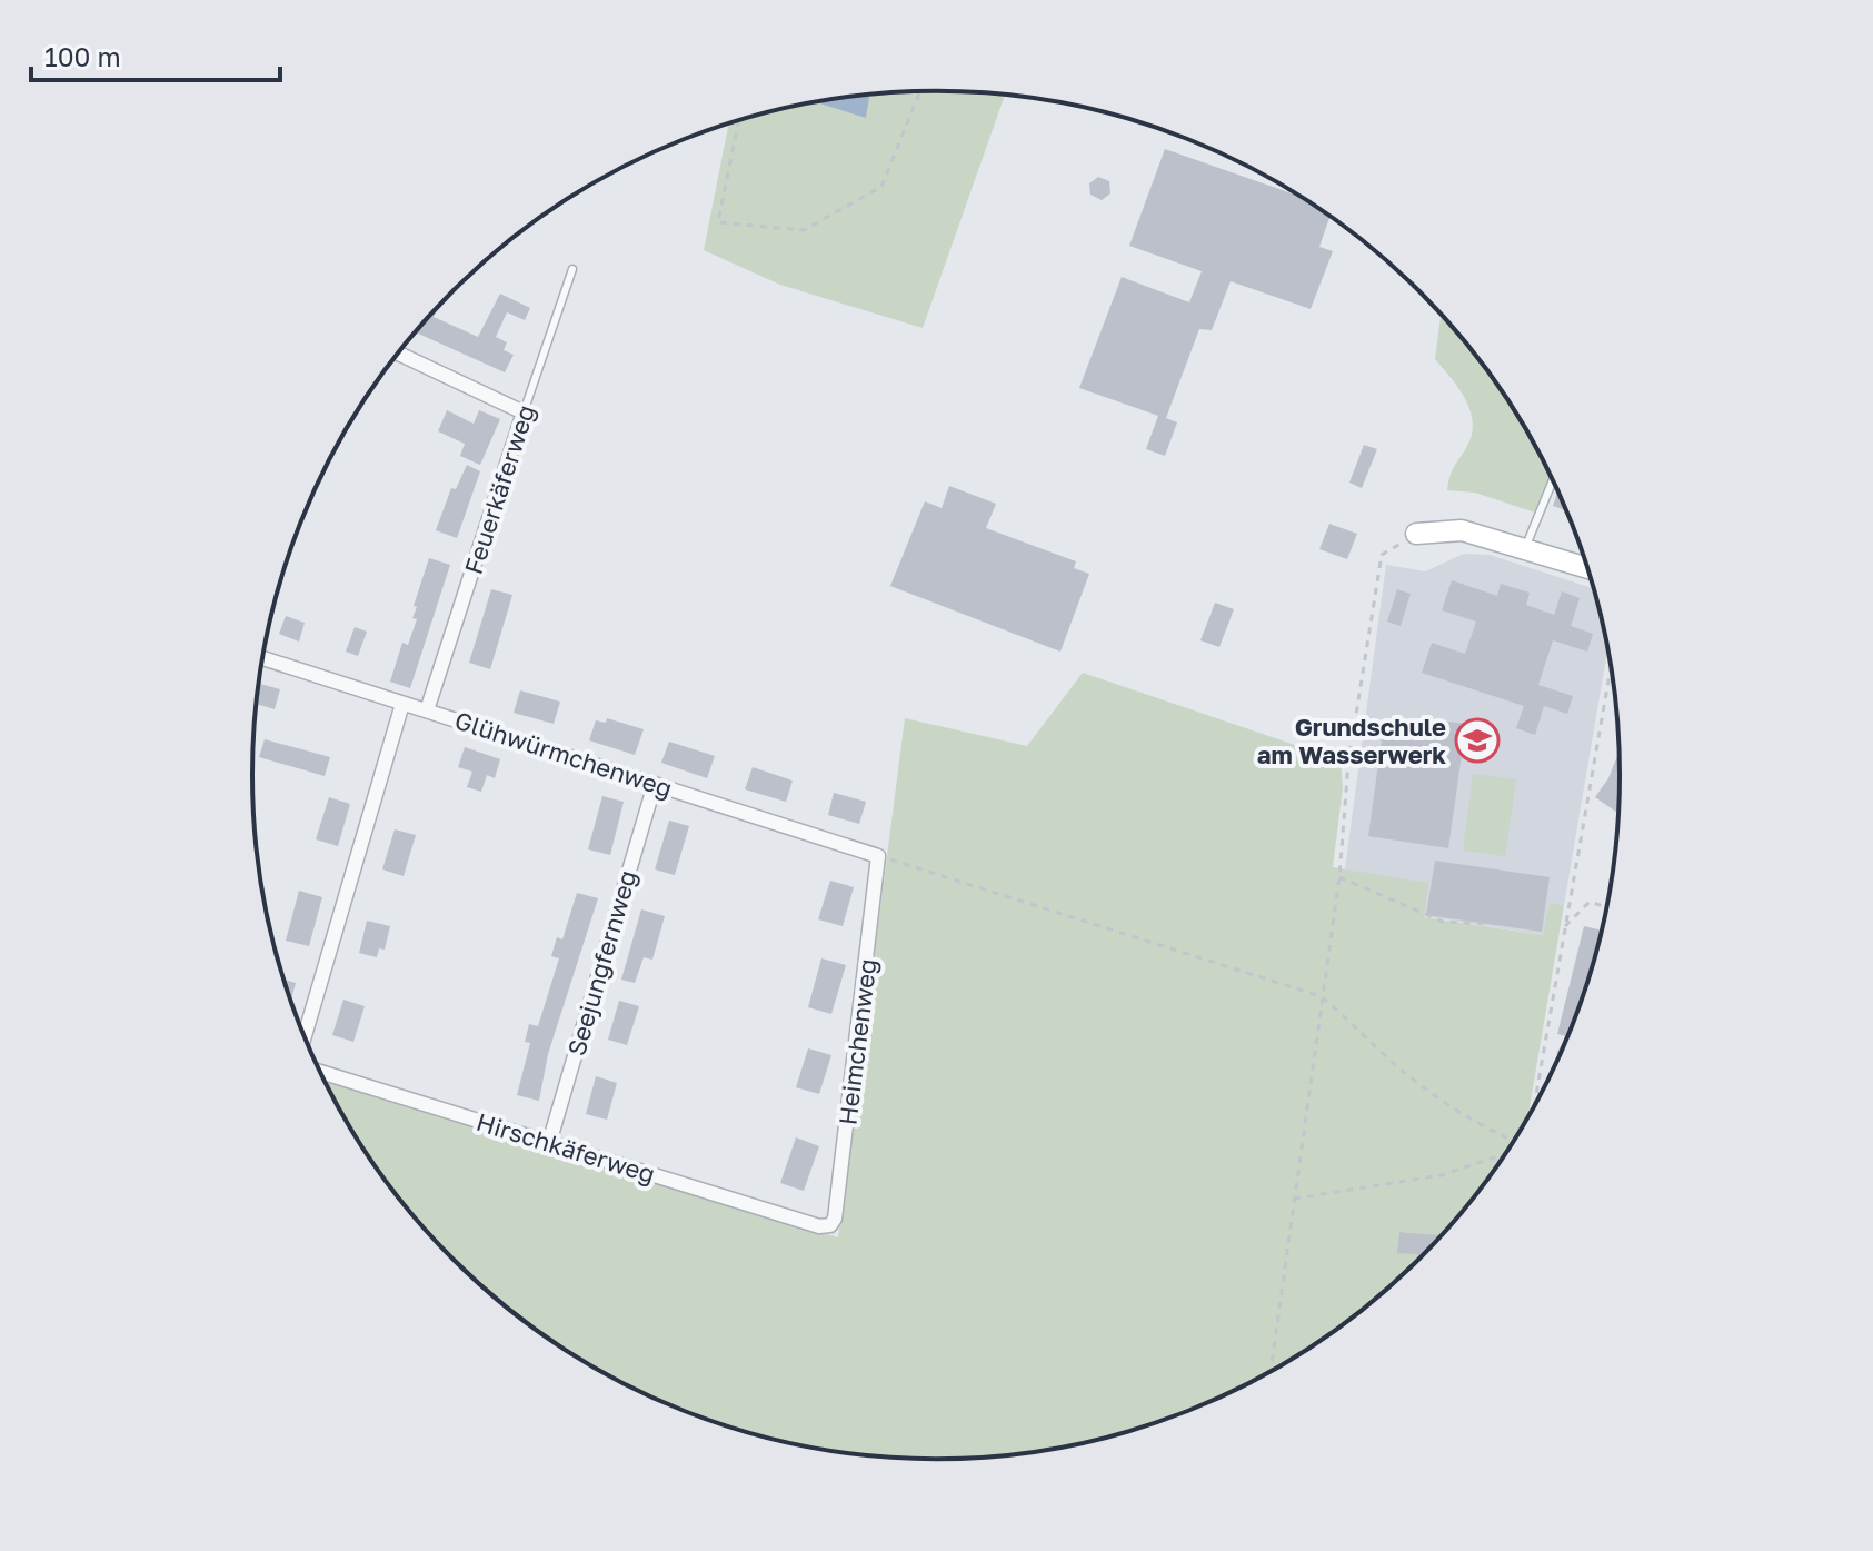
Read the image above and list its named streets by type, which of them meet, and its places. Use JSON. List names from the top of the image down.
{
  "streets": {
    "street": [
      "Feuerkäferweg",
      "Glühwürmchenweg",
      "Seejungfernweg",
      "Heimchenweg",
      "Hirschkäferweg"
    ]
  },
  "crossings": [
    ["Feuerkäferweg", "Glühwürmchenweg"],
    ["Glühwürmchenweg", "Seejungfernweg"],
    ["Glühwürmchenweg", "Heimchenweg"],
    ["Seejungfernweg", "Hirschkäferweg"],
    ["Heimchenweg", "Hirschkäferweg"]
  ],
  "places": {
    "school or university": ["Grundschule am Wasserwerk"]
  },
  "scale_bar": "100 m"
}
